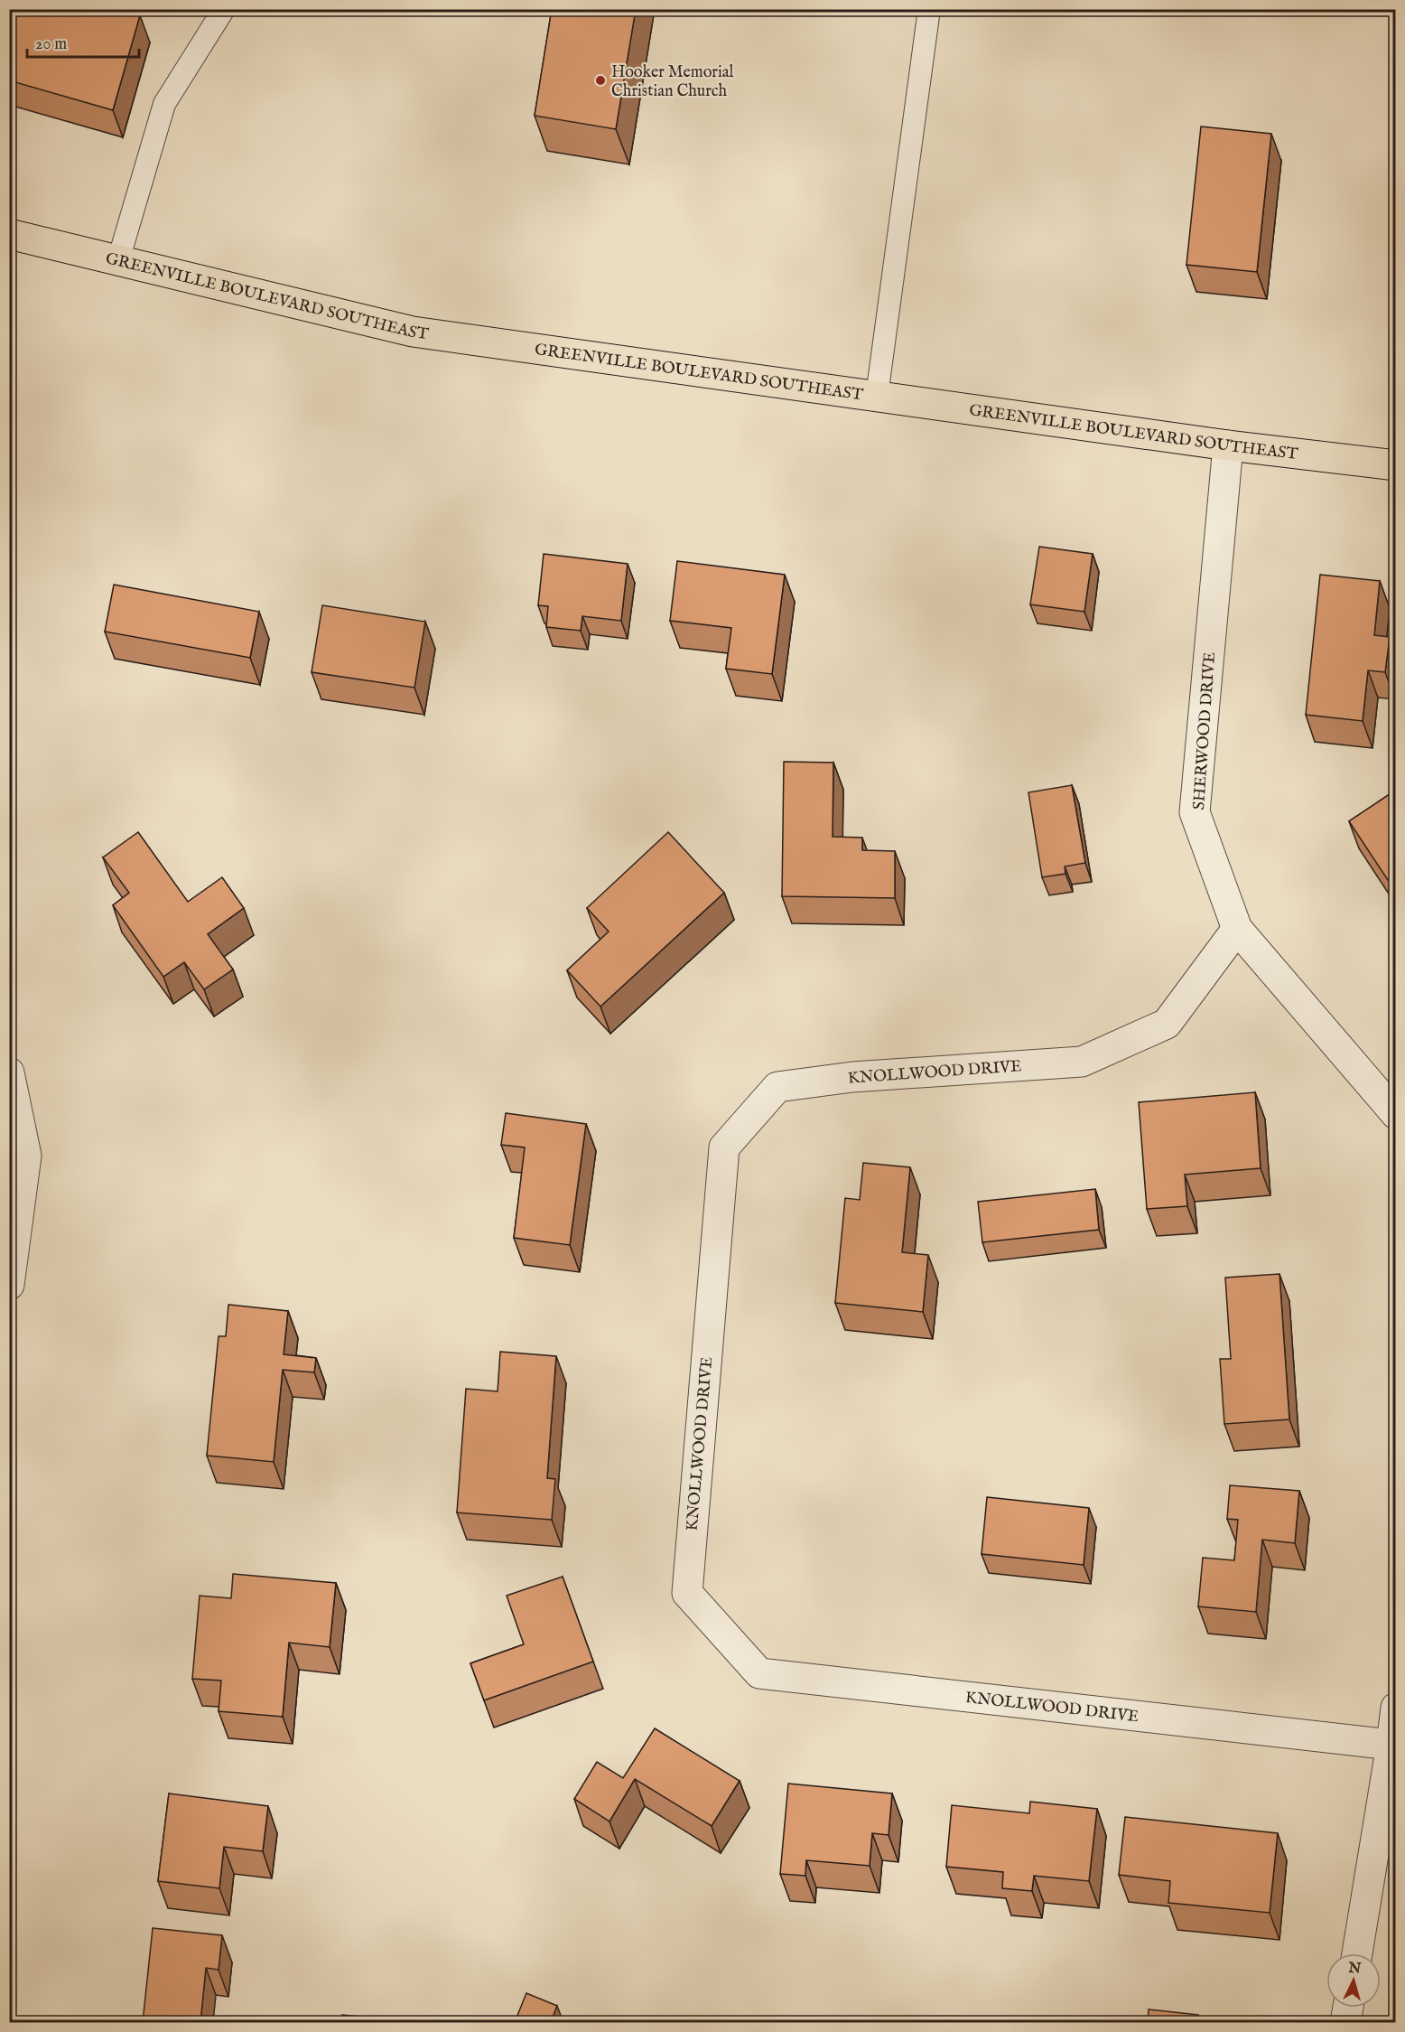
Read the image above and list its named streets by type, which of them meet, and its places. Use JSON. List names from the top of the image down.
{
  "streets": {
    "highway": ["GREENVILLE BOULEVARD SOUTHEAST"],
    "street": ["SHERWOOD DRIVE", "KNOLLWOOD DRIVE"]
  },
  "crossings": [
    ["GREENVILLE BOULEVARD SOUTHEAST", "SHERWOOD DRIVE"],
    ["SHERWOOD DRIVE", "KNOLLWOOD DRIVE"]
  ],
  "places": ["Hooker Memorial Christian Church"],
  "scale_bar": "20 m",
  "north": "top"
}
